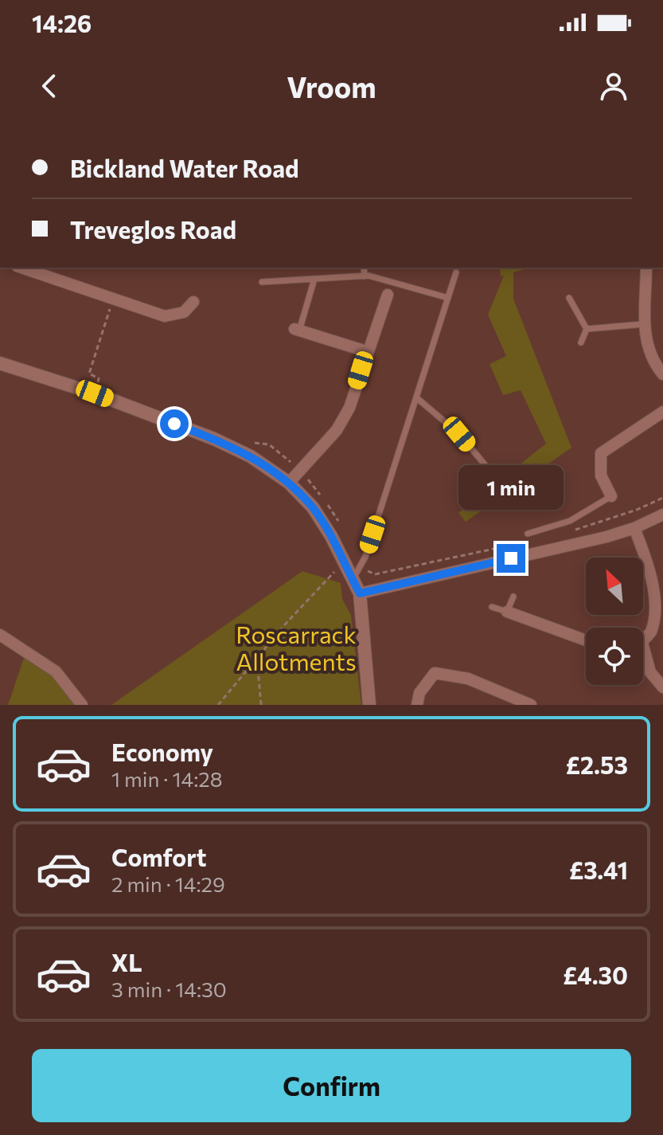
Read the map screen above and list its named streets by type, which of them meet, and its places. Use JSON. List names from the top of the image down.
{
  "parks": ["Roscarrack Allotments"],
  "north": "top left",
  "page": {
    "status": "14:26",
    "header": "Vroom",
    "banner": ["Bickland Water Road", "Treveglos Road"],
    "bubble": "1 min",
    "list": [
      {
        "name": "Economy",
        "note": "1 min · 14:28",
        "value": "£2.53"
      },
      {
        "name": "Comfort",
        "note": "2 min · 14:29",
        "value": "£3.41"
      },
      {
        "name": "XL",
        "note": "3 min · 14:30",
        "value": "£4.30"
      }
    ],
    "buttons": "Confirm"
  }
}
